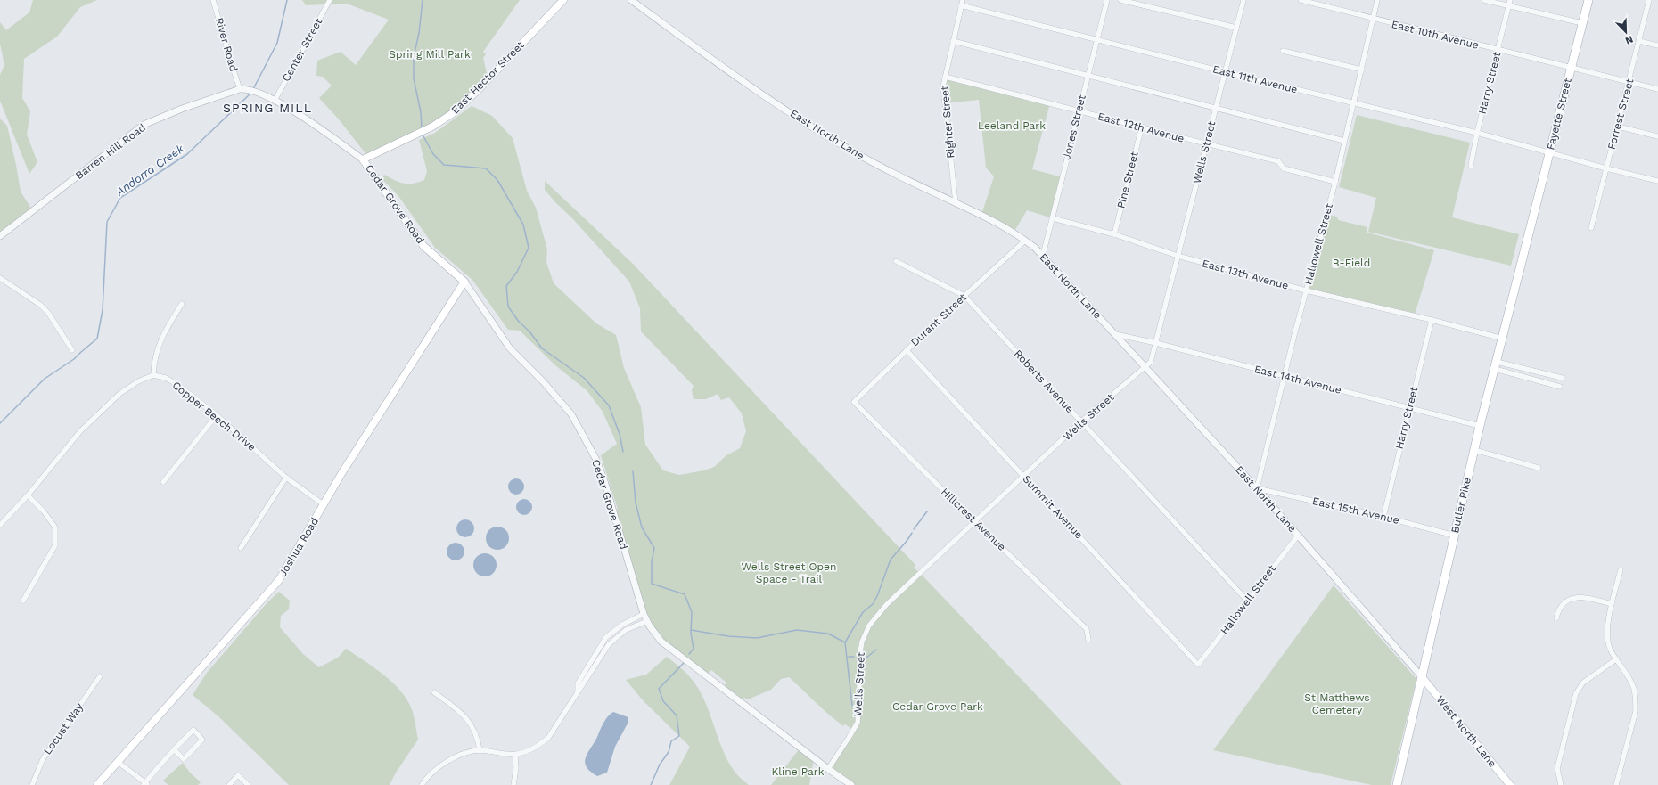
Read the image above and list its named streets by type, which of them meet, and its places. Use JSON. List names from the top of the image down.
{
  "streets": {
    "main road": [
      "East Hector Street",
      "Fayette Street",
      "Cedar Grove Road",
      "Butler Pike",
      "Joshua Road",
      "West North Lane"
    ],
    "street": [
      "East 10th Avenue",
      "River Road",
      "Center Street",
      "East 11th Avenue",
      "Harry Street",
      "Forrest Street",
      "Righter Street",
      "Jones Street",
      "East 12th Avenue",
      "East North Lane",
      "Barren Hill Road",
      "Wells Street",
      "Pine Street",
      "Hallowell Street",
      "East 13th Avenue",
      "Durant Street",
      "East 14th Avenue",
      "Roberts Avenue",
      "Copper Beech Drive",
      "Summit Avenue",
      "East 15th Avenue",
      "Hillcrest Avenue",
      "Locust Way"
    ]
  },
  "crossings": [
    ["East 10th Avenue", "Harry Street"],
    ["East 10th Avenue", "Fayette Street"],
    ["East 10th Avenue", "Forrest Street"],
    ["East 10th Avenue", "Hallowell Street"],
    ["River Road", "Barren Hill Road"],
    ["Center Street", "Barren Hill Road"],
    ["East Hector Street", "Barren Hill Road"],
    ["East Hector Street", "Cedar Grove Road"],
    ["East 11th Avenue", "Harry Street"],
    ["East 11th Avenue", "Fayette Street"],
    ["East 11th Avenue", "Forrest Street"],
    ["East 11th Avenue", "Righter Street"],
    ["East 11th Avenue", "Jones Street"],
    ["East 11th Avenue", "Wells Street"],
    ["East 11th Avenue", "Hallowell Street"],
    ["Harry Street", "East 13th Avenue"],
    ["Harry Street", "East 14th Avenue"],
    ["Harry Street", "East 15th Avenue"],
    ["Fayette Street", "Butler Pike"],
    ["Righter Street", "East 12th Avenue"],
    ["Righter Street", "East North Lane"],
    ["Jones Street", "East 12th Avenue"],
    ["Jones Street", "East North Lane"],
    ["Jones Street", "East 13th Avenue"],
    ["East 12th Avenue", "Wells Street"],
    ["East 12th Avenue", "Pine Street"],
    ["East 12th Avenue", "Hallowell Street"],
    ["East North Lane", "Wells Street"],
    ["East North Lane", "Hallowell Street"],
    ["East North Lane", "Durant Street"],
    ["East North Lane", "East 14th Avenue"],
    ["East North Lane", "Butler Pike"],
    ["East North Lane", "East 15th Avenue"],
    ["East North Lane", "West North Lane"],
    ["Barren Hill Road", "Cedar Grove Road"],
    ["Wells Street", "Cedar Grove Road"],
    ["Wells Street", "East 13th Avenue"],
    ["Wells Street", "East 14th Avenue"],
    ["Wells Street", "Roberts Avenue"],
    ["Wells Street", "Summit Avenue"],
    ["Wells Street", "Hillcrest Avenue"],
    ["Pine Street", "East 13th Avenue"],
    ["Cedar Grove Road", "Joshua Road"],
    ["Hallowell Street", "East 13th Avenue"],
    ["Hallowell Street", "East 14th Avenue"],
    ["Hallowell Street", "Roberts Avenue"],
    ["Hallowell Street", "Summit Avenue"],
    ["Hallowell Street", "East 15th Avenue"],
    ["East 13th Avenue", "Butler Pike"],
    ["Durant Street", "Roberts Avenue"],
    ["Durant Street", "Summit Avenue"],
    ["Durant Street", "Hillcrest Avenue"],
    ["East 14th Avenue", "Butler Pike"],
    ["Copper Beech Drive", "Joshua Road"],
    ["Butler Pike", "East 15th Avenue"],
    ["Butler Pike", "West North Lane"]
  ],
  "districts": ["SPRING MILL"],
  "water": ["Andorra Creek"],
  "parks": [
    "Spring Mill Park",
    "Leeland Park",
    "B-Field",
    "Wells Street Open Space - Trail",
    "St Matthews Cemetery",
    "Cedar Grove Park",
    "Kline Park"
  ],
  "north": "bottom right"
}
